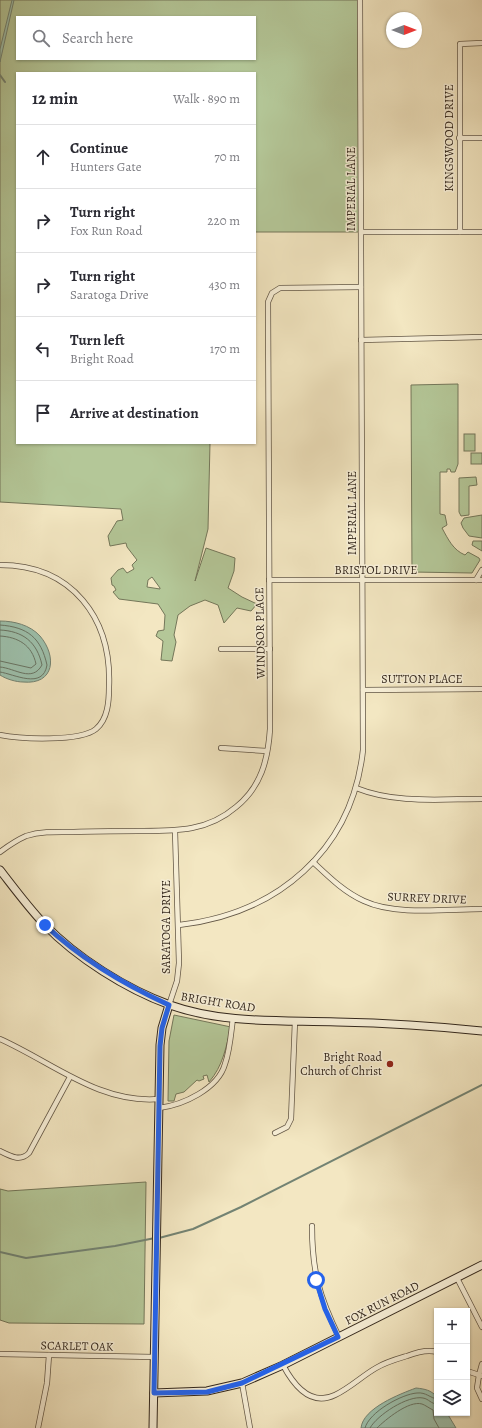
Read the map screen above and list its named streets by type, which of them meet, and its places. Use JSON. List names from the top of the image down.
{
  "streets": {
    "street": [
      "KINGSWOOD DRIVE",
      "IMPERIAL LANE",
      "BRISTOL DRIVE",
      "WINDSOR PLACE",
      "SUTTON PLACE",
      "SURREY DRIVE",
      "SARATOGA DRIVE",
      "BRIGHT ROAD",
      "FOX RUN ROAD",
      "SCARLET OAK"
    ]
  },
  "crossings": [
    ["IMPERIAL LANE", "BRISTOL DRIVE"],
    ["IMPERIAL LANE", "WINDSOR PLACE"],
    ["IMPERIAL LANE", "SUTTON PLACE"],
    ["IMPERIAL LANE", "SURREY DRIVE"],
    ["IMPERIAL LANE", "SARATOGA DRIVE"],
    ["BRISTOL DRIVE", "WINDSOR PLACE"],
    ["WINDSOR PLACE", "SARATOGA DRIVE"],
    ["SARATOGA DRIVE", "BRIGHT ROAD"],
    ["SARATOGA DRIVE", "FOX RUN ROAD"],
    ["SARATOGA DRIVE", "SCARLET OAK"]
  ],
  "places": ["Bright Road Church of Christ"],
  "north": "right",
  "page": {
    "search": "Search here",
    "heading": ["12 min", "Walk · 890 m"],
    "list": [
      ["Continue", "Hunters Gate", "70 m"],
      ["Turn right", "Fox Run Road", "220 m"],
      ["Turn right", "Saratoga Drive", "430 m"],
      ["Turn left", "Bright Road", "170 m"],
      "Arrive at destination"
    ],
    "map_buttons": ["+", "−"]
  }
}
